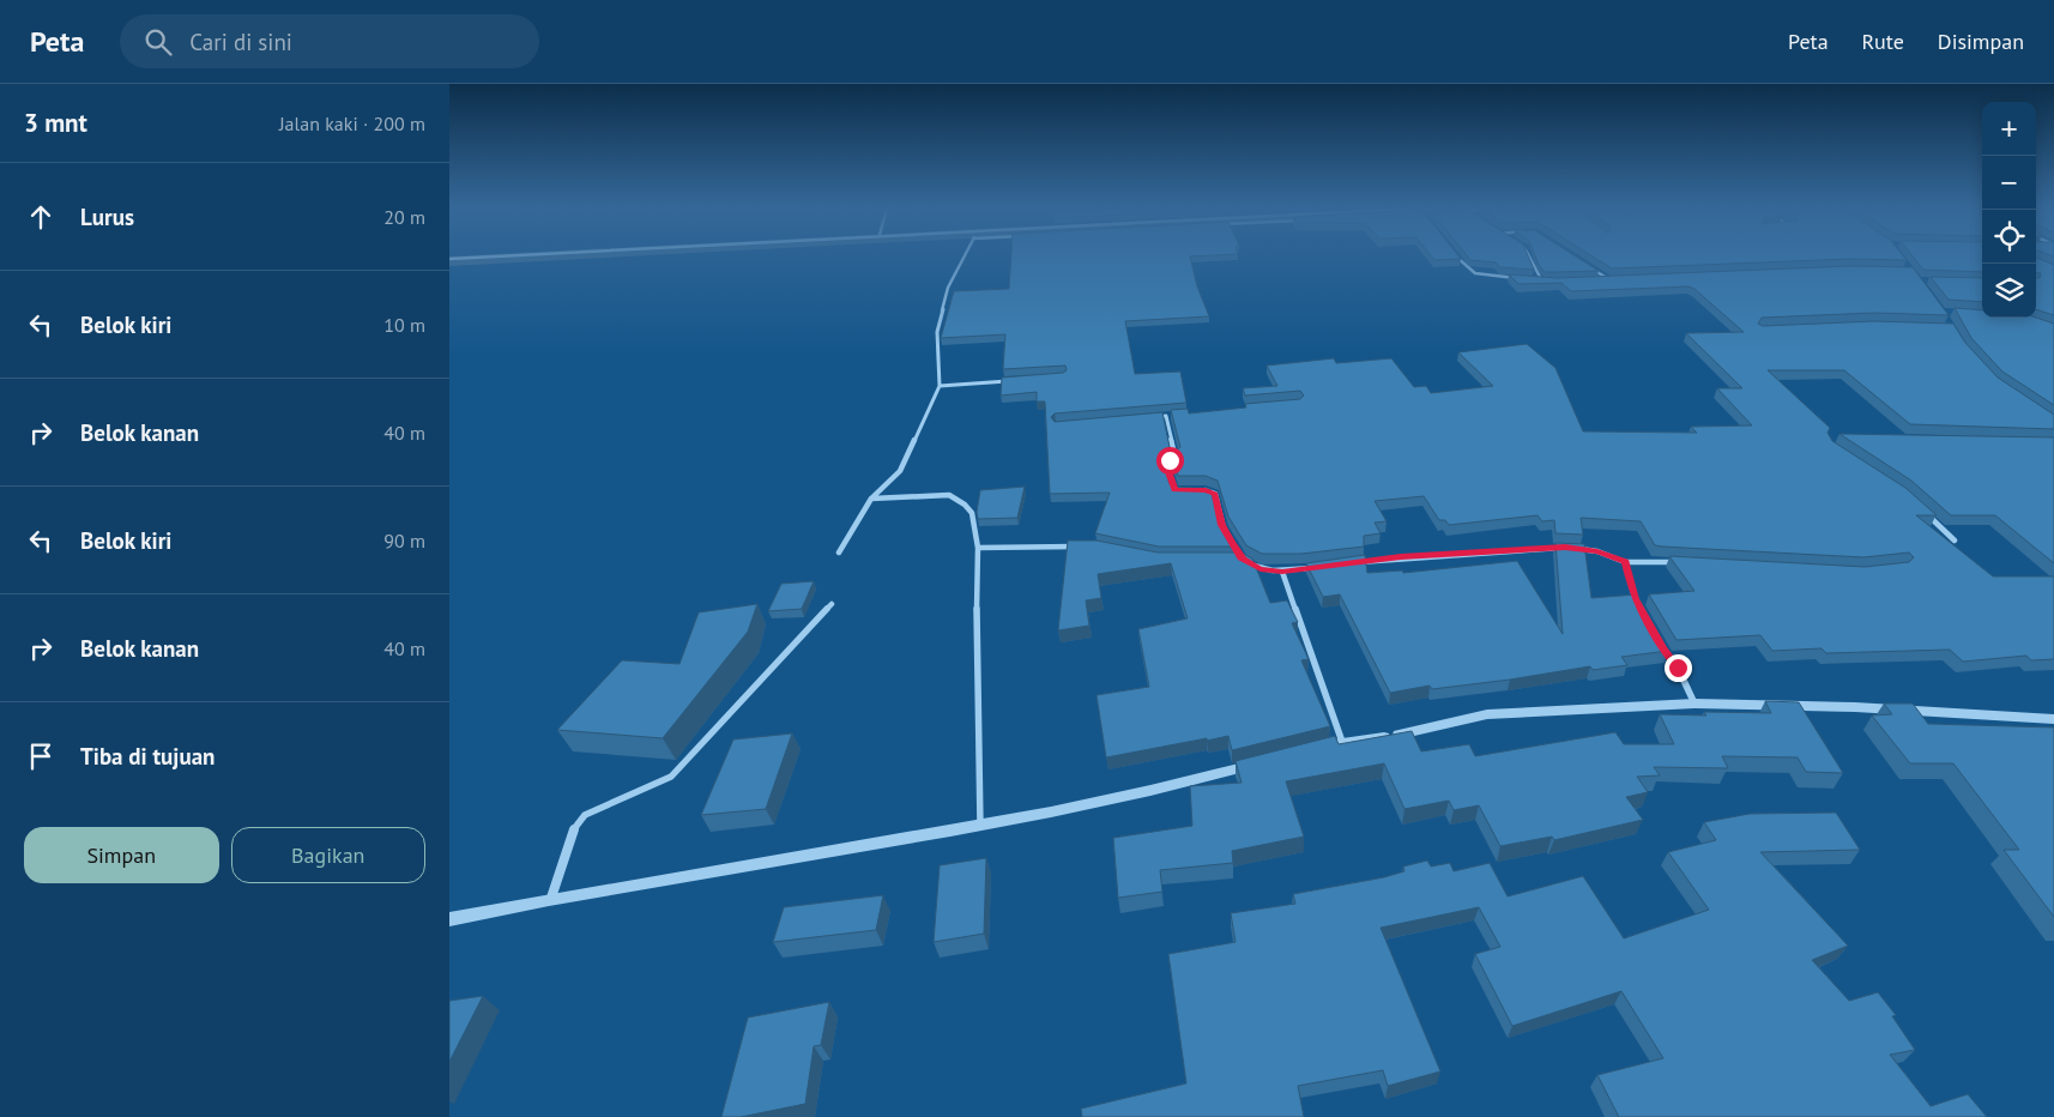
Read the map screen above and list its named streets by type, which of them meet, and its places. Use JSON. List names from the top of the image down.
{
  "page": {
    "header": "Peta",
    "search": "Cari di sini",
    "nav": ["Peta", "Rute", "Disimpan"],
    "heading": ["3 mnt", "Jalan kaki · 200 m"],
    "map_buttons": ["+", "−"],
    "list": [
      ["Lurus", "20 m"],
      ["Belok kiri", "10 m"],
      ["Belok kanan", "40 m"],
      ["Belok kiri", "90 m"],
      ["Belok kanan", "40 m"],
      "Tiba di tujuan"
    ],
    "buttons": ["Simpan", "Bagikan"]
  }
}
